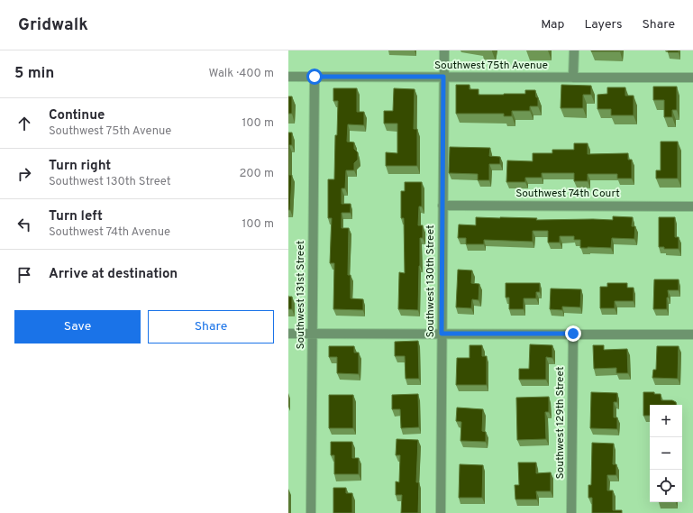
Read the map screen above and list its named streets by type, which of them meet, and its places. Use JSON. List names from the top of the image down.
{
  "streets": {
    "street": [
      "Southwest 75th Avenue",
      "Southwest 74th Court",
      "Southwest 130th Street",
      "Southwest 131st Street",
      "Southwest 129th Street"
    ]
  },
  "crossings": [
    ["Southwest 75th Avenue", "Southwest 130th Street"],
    ["Southwest 75th Avenue", "Southwest 131st Street"],
    ["Southwest 74th Court", "Southwest 130th Street"]
  ],
  "page": {
    "header": "Gridwalk",
    "nav": ["Map", "Layers", "Share"],
    "heading": ["5 min", "Walk · 400 m"],
    "list": [
      ["Continue", "Southwest 75th Avenue", "100 m"],
      ["Turn right", "Southwest 130th Street", "200 m"],
      ["Turn left", "Southwest 74th Avenue", "100 m"],
      "Arrive at destination"
    ],
    "buttons": ["Save", "Share"],
    "map_buttons": ["+", "−"]
  }
}
